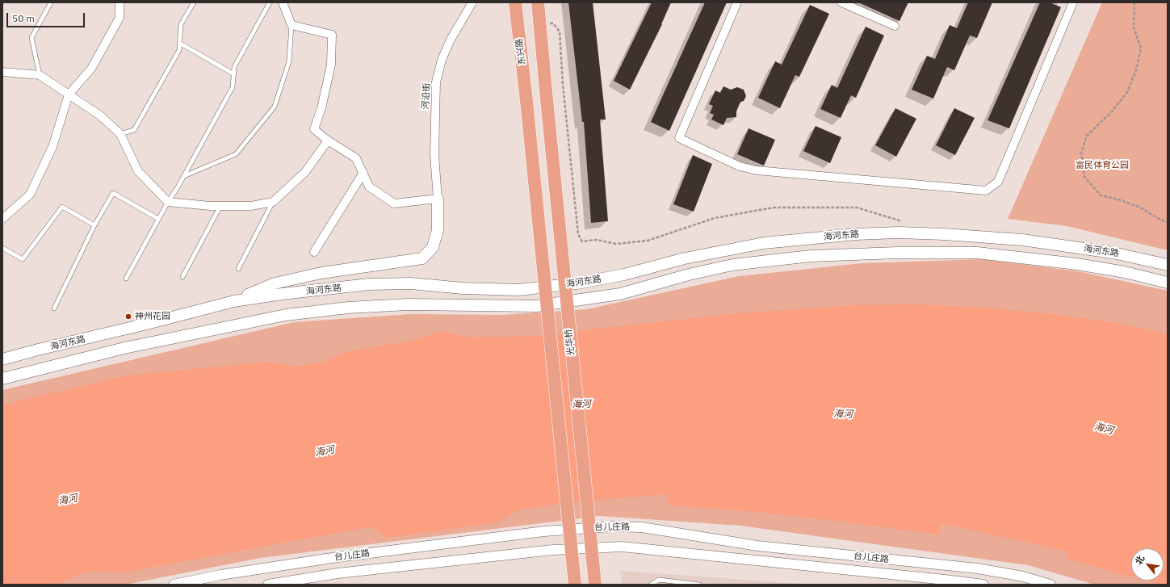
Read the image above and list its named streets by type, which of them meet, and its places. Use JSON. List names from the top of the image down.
{
  "streets": {
    "highway": ["东兴路", "光华桥"],
    "main road": ["海河东路"],
    "street": ["河沿街", "台儿庄路"]
  },
  "water": ["海河"],
  "parks": ["富民体育公园"],
  "places": ["神州花园"],
  "scale_bar": "50 m",
  "north": "top left"
}
